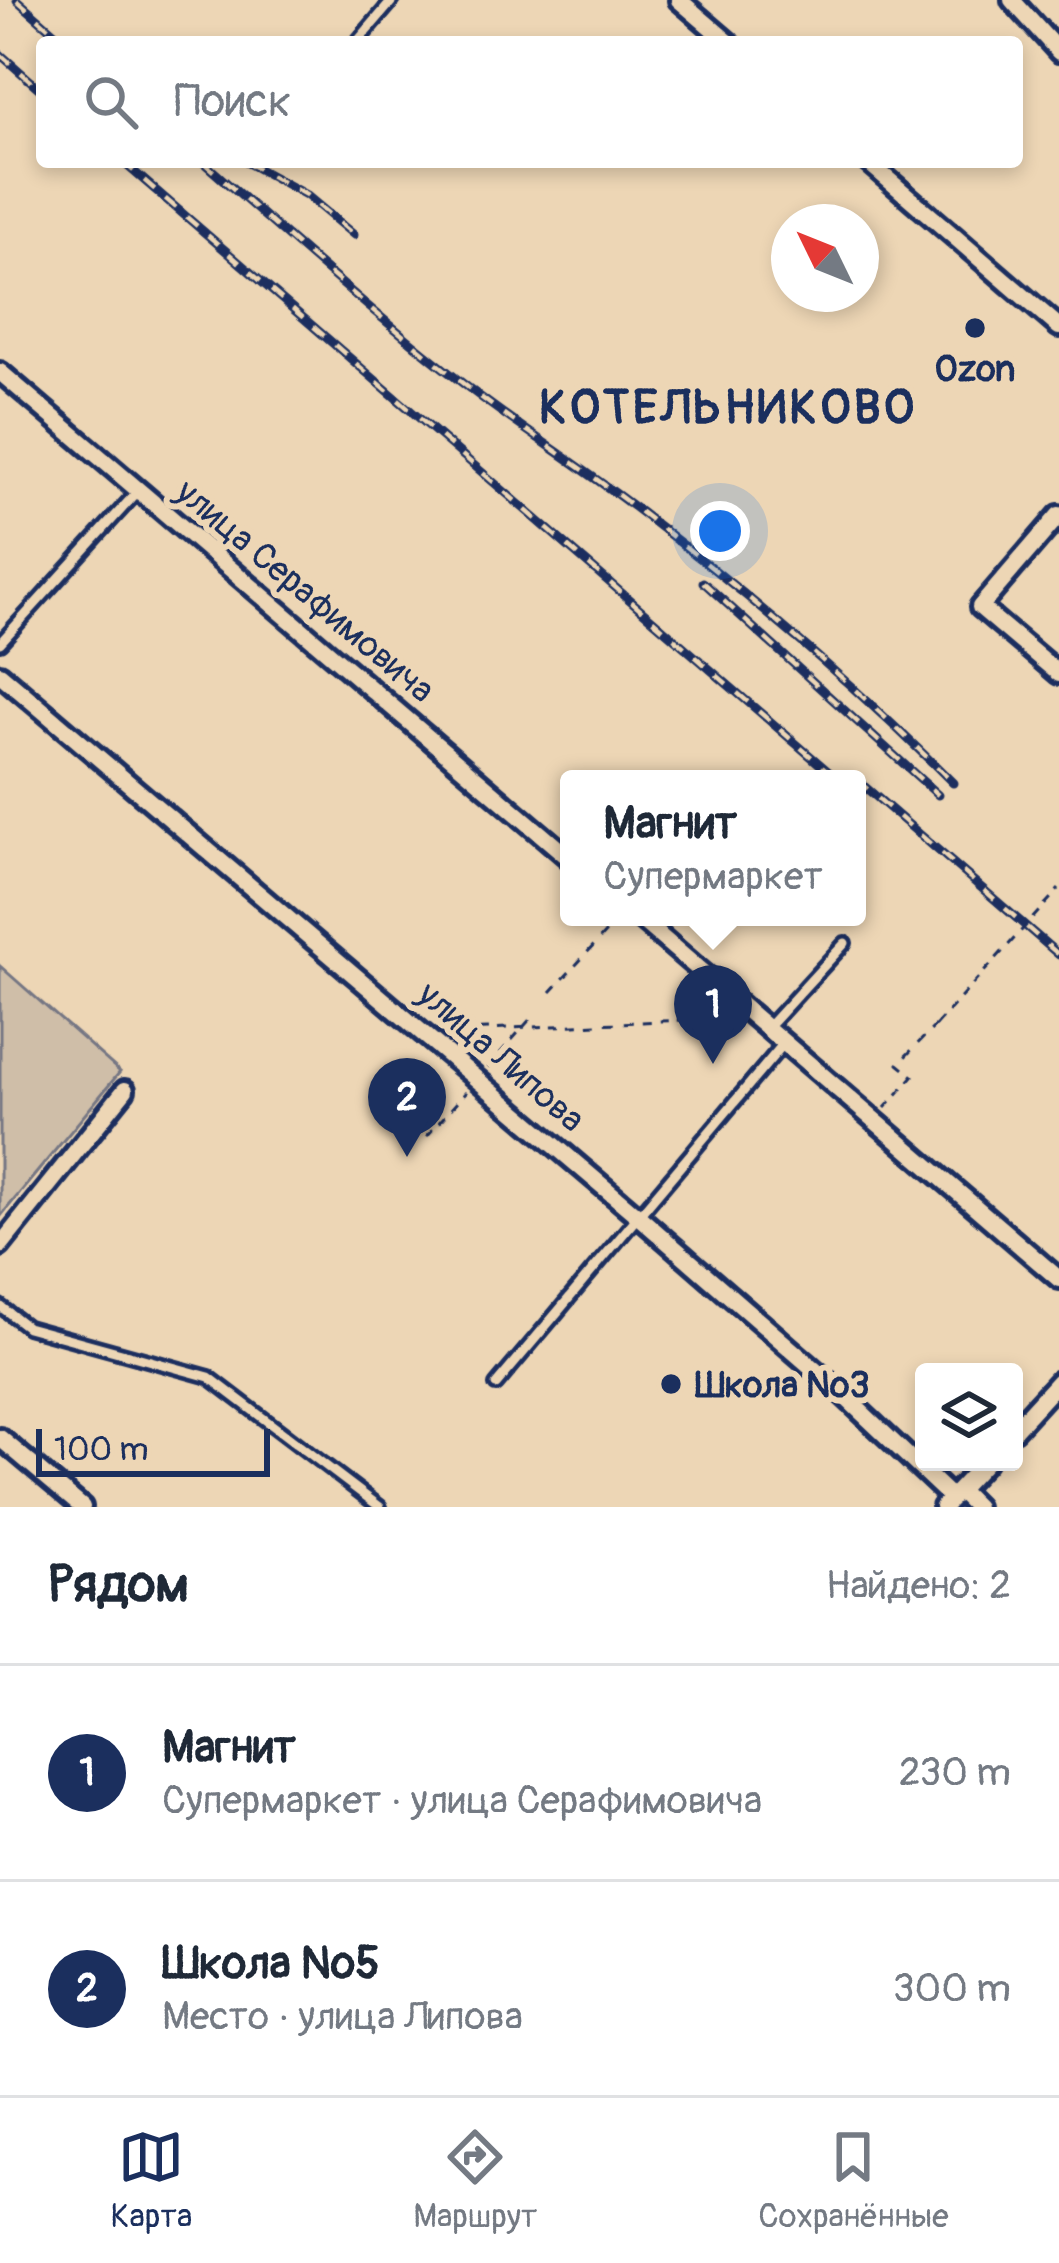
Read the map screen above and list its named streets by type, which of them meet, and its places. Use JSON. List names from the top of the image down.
{
  "streets": {
    "street": ["улица Серафимовича", "улица Липова"]
  },
  "districts": ["КОТЕЛЬНИКОВО"],
  "places": ["Ozon", "Школа №3"],
  "scale_bar": "100 m",
  "north": "top left",
  "page": {
    "search": "Поиск",
    "popup": ["Магнит", "Супермаркет"],
    "pins": ["1", "2"],
    "scale": "100 m",
    "heading": ["Рядом", "Найдено: 2"],
    "list": [
      {
        "mark": "1",
        "name": "Магнит",
        "note": "Супермаркет · улица Серафимовича",
        "value": "230 m"
      },
      {
        "mark": "2",
        "name": "Школа №5",
        "note": "Место · улица Липова",
        "value": "300 m"
      }
    ],
    "nav": ["Карта", "Маршрут", "Сохранённые"]
  }
}
